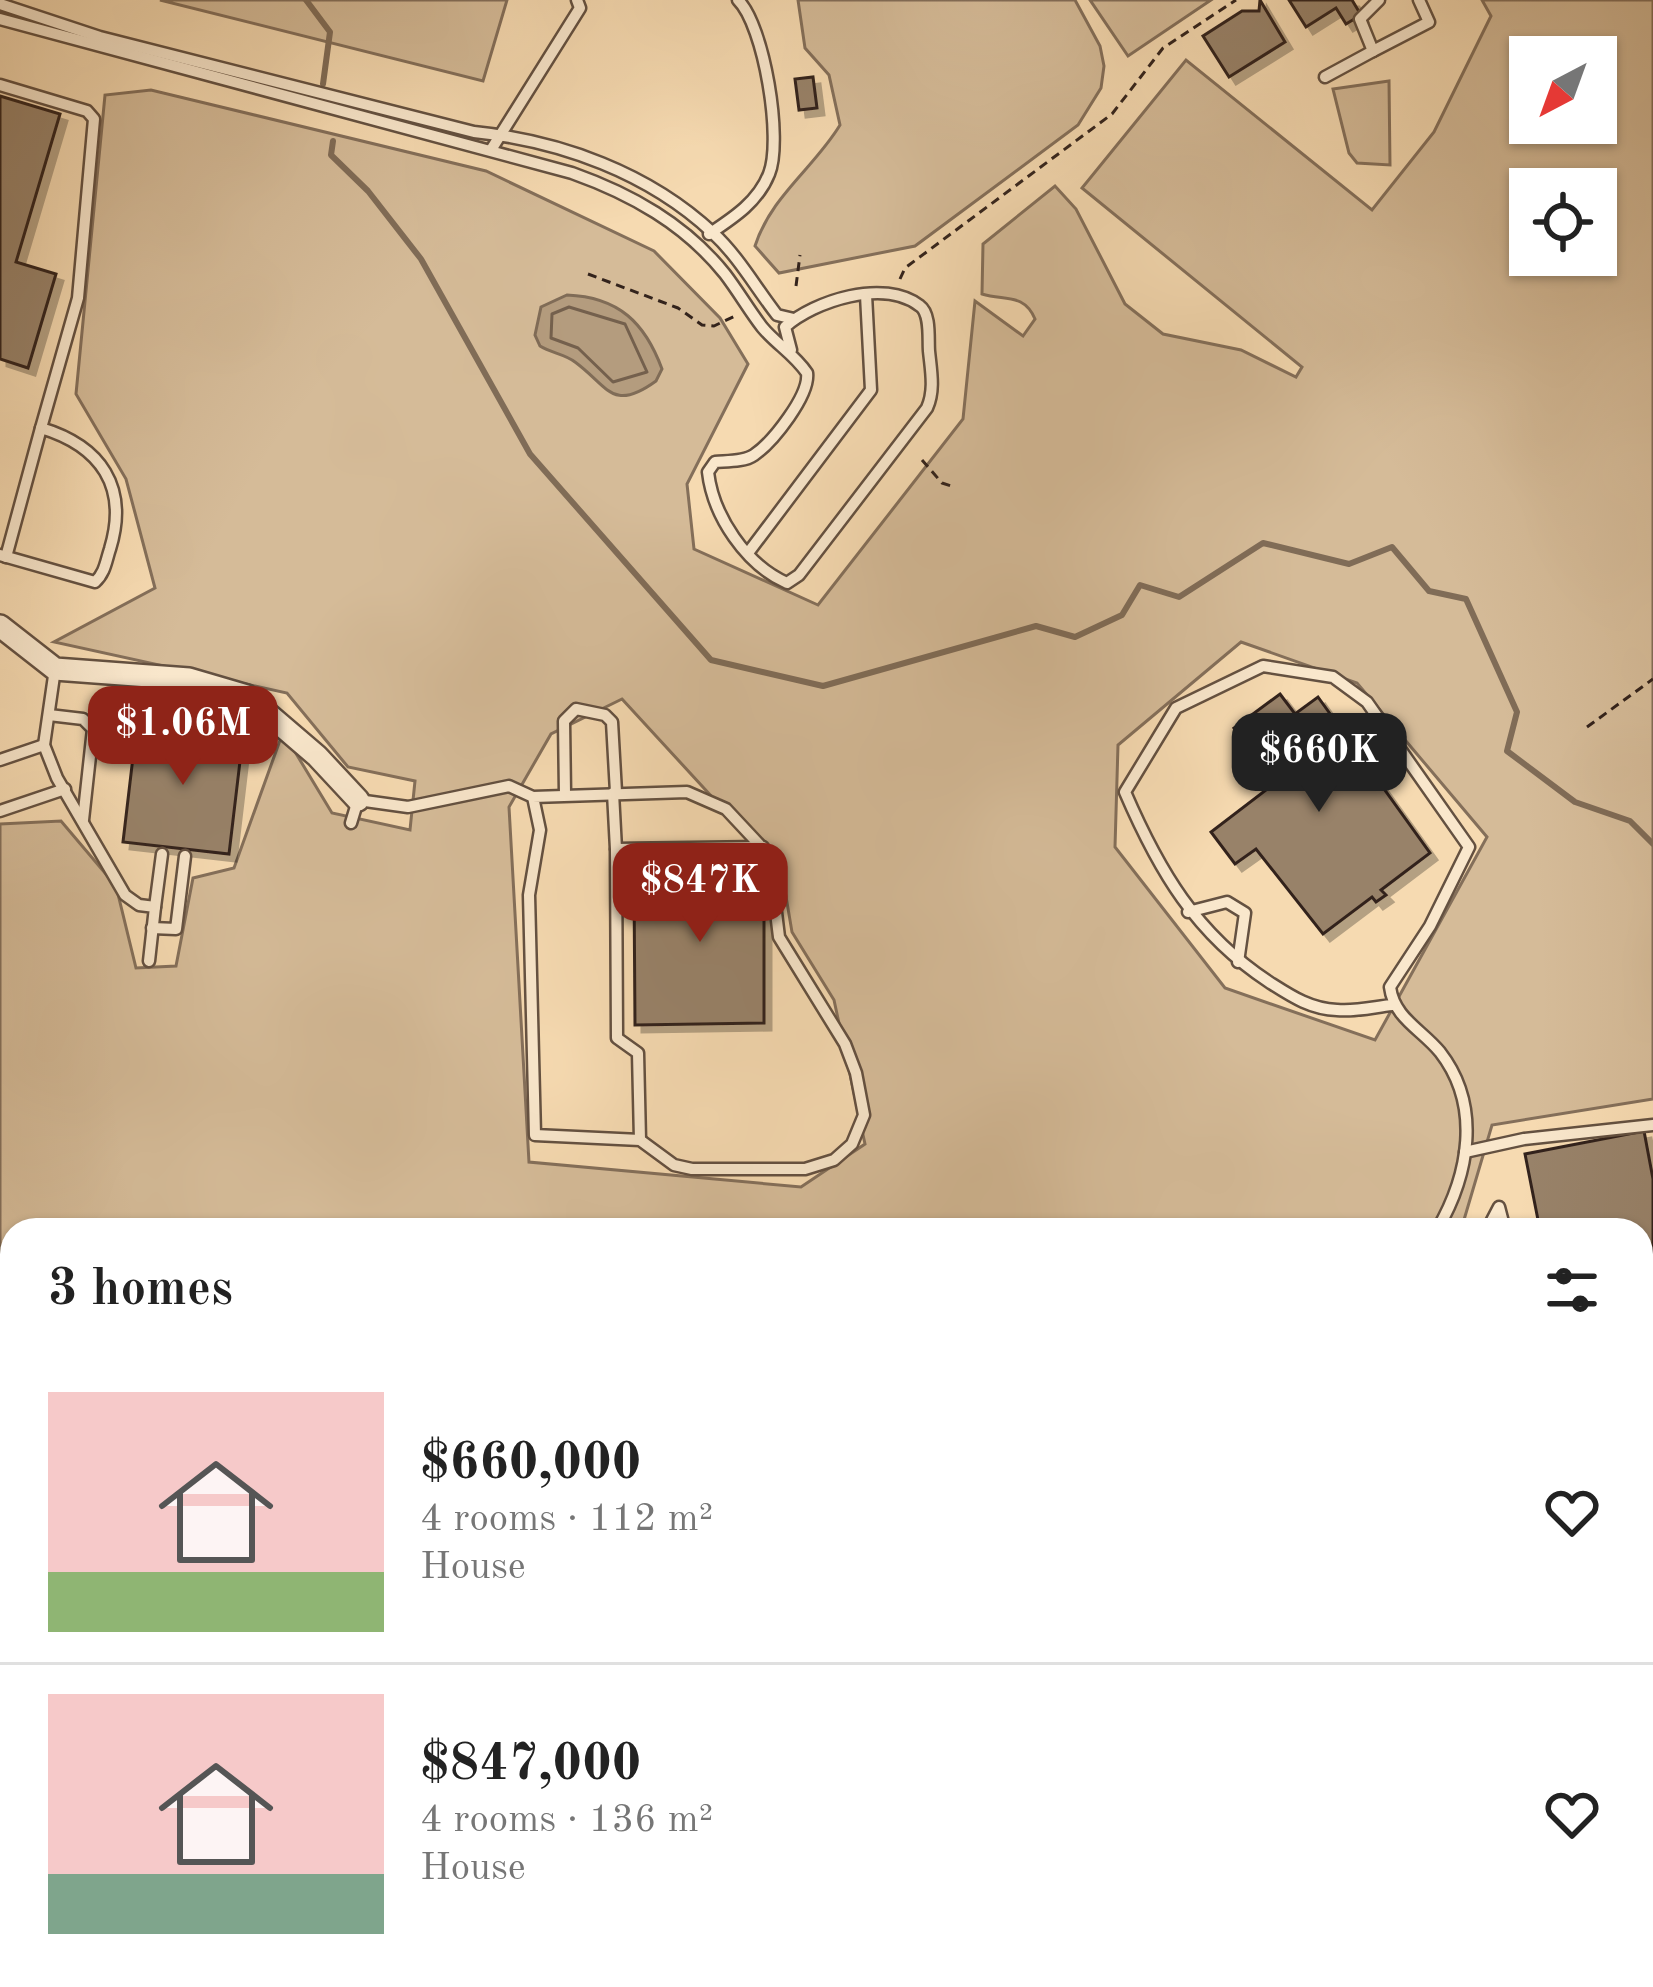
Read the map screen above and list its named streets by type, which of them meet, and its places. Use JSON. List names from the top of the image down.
{
  "north": "bottom left",
  "page": {
    "price": ["$1.06M", "$660K", "$847K"],
    "heading": "3 homes",
    "list": [
      {
        "name": "$660,000",
        "note": "4 rooms · 112 m² · House"
      },
      {
        "name": "$847,000",
        "note": "4 rooms · 136 m² · House"
      }
    ]
  }
}
